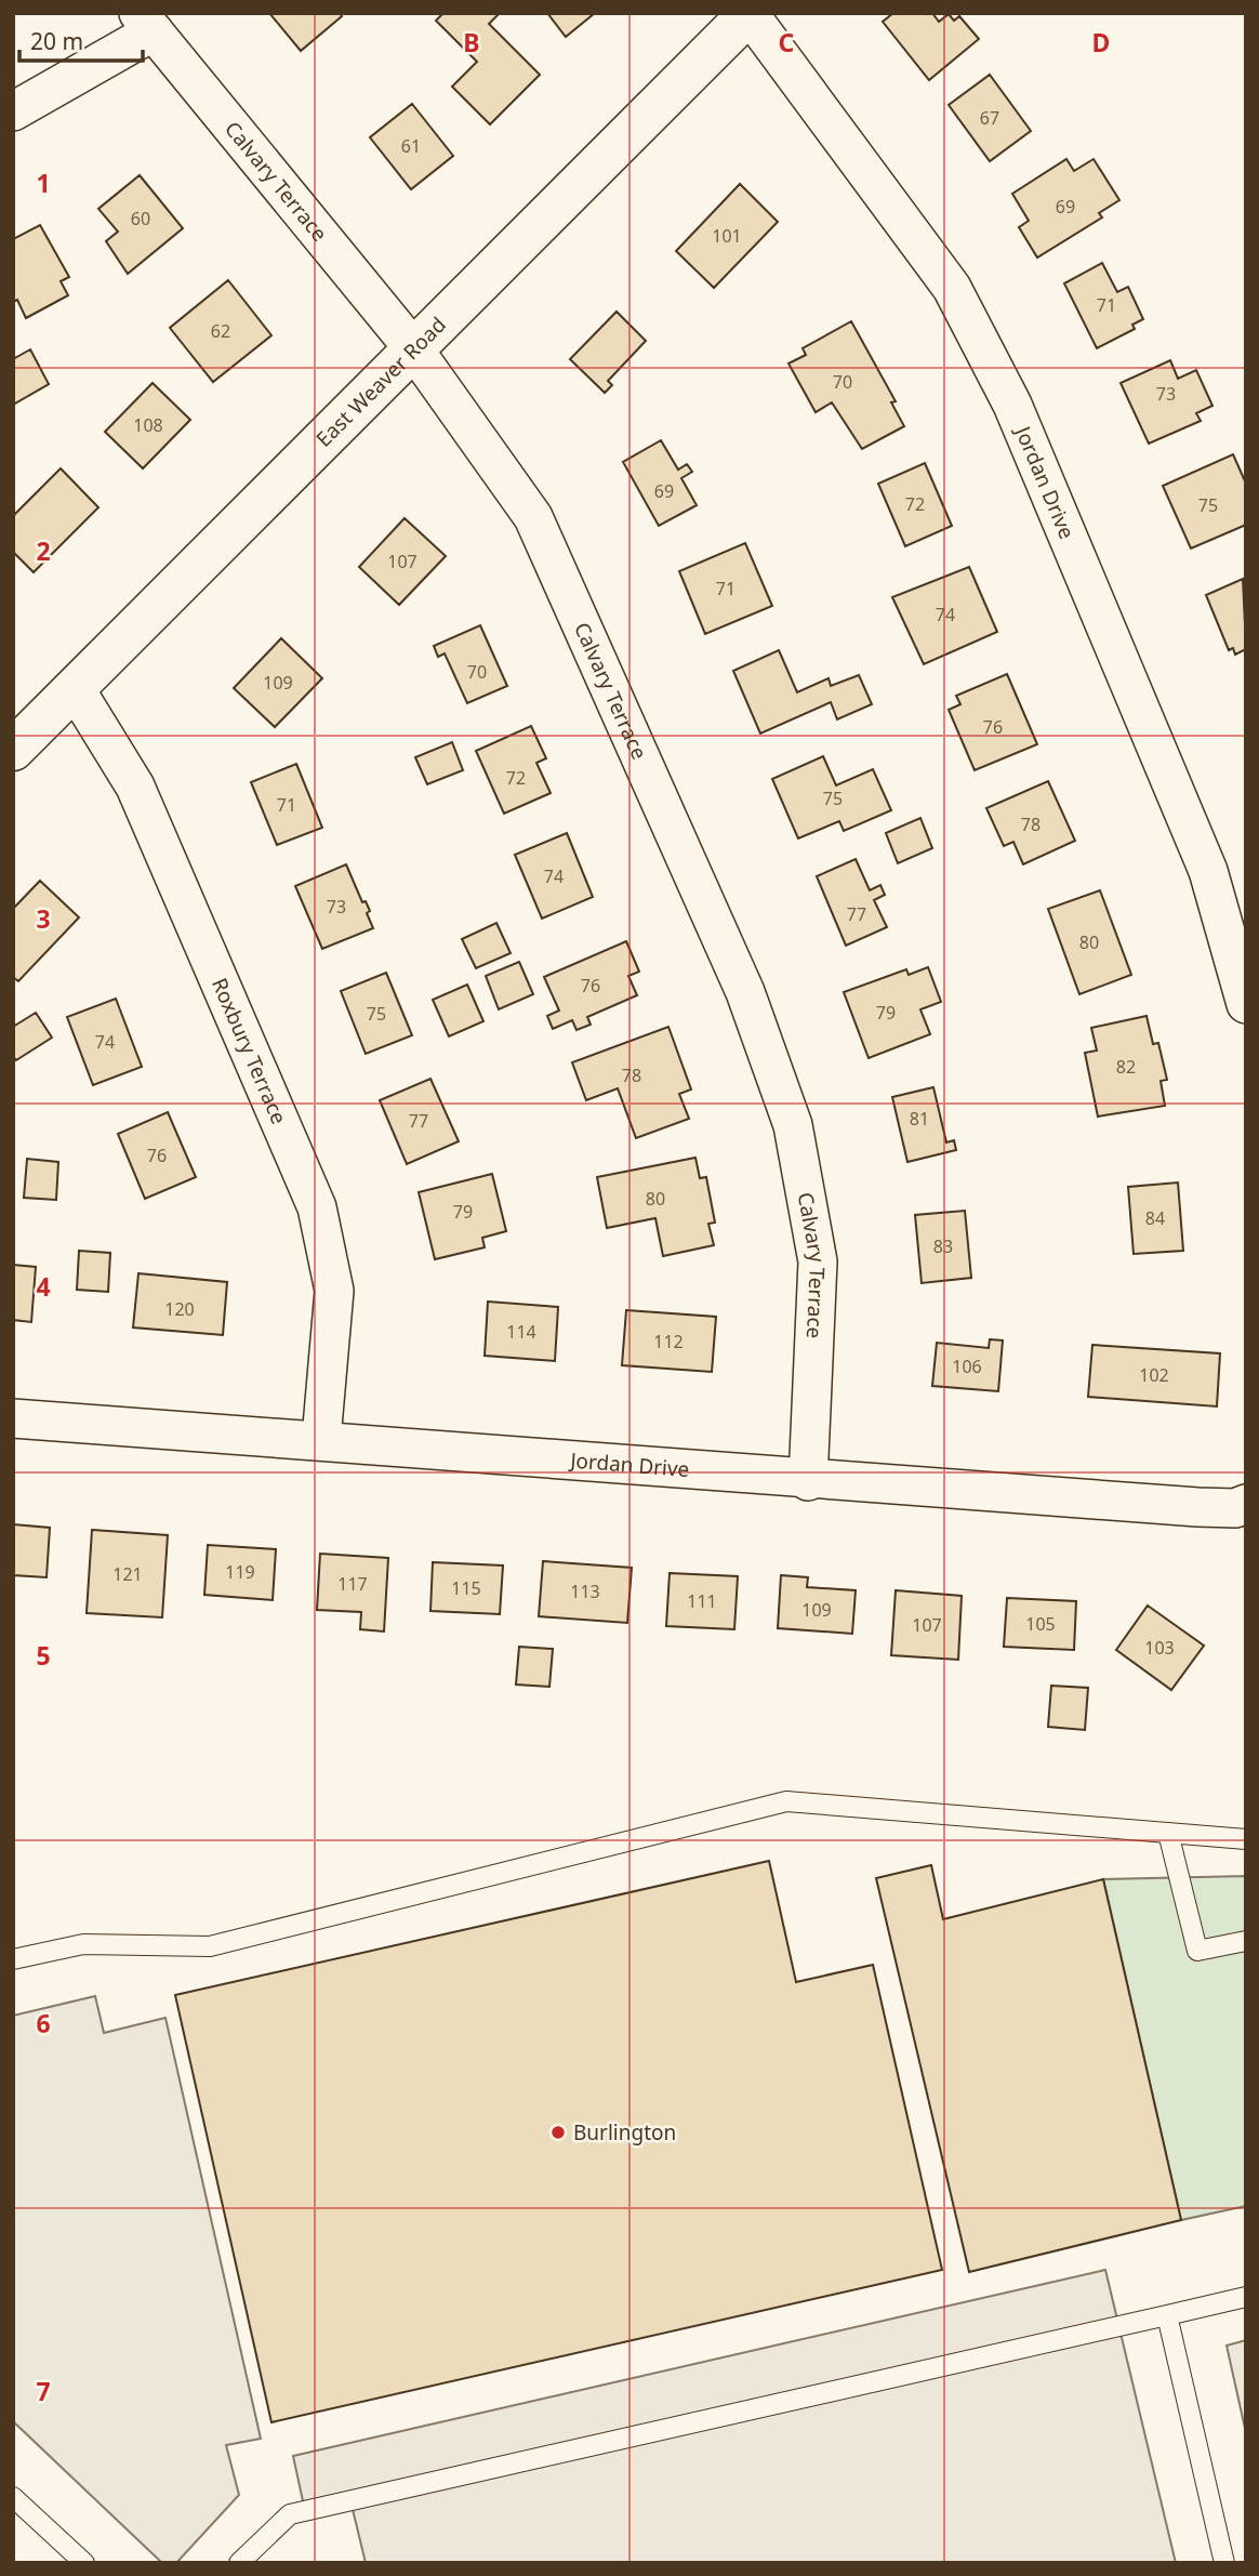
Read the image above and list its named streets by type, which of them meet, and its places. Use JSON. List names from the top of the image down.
{
  "streets": {
    "street": [
      "Calvary Terrace",
      "East Weaver Road",
      "Jordan Drive",
      "Roxbury Terrace"
    ]
  },
  "crossings": [
    ["Calvary Terrace", "East Weaver Road"],
    ["Calvary Terrace", "Jordan Drive"],
    ["East Weaver Road", "Jordan Drive"],
    ["East Weaver Road", "Roxbury Terrace"],
    ["Jordan Drive", "Roxbury Terrace"]
  ],
  "places": ["Burlington"],
  "house_numbers": [
    "67",
    "61",
    "69",
    "60",
    "101",
    "71",
    "62",
    "70",
    "73",
    "108",
    "69",
    "72",
    "75",
    "107",
    "71",
    "74",
    "70",
    "109",
    "76",
    "72",
    "75",
    "71",
    "78",
    "74",
    "73",
    "77",
    "80",
    "76",
    "79",
    "75",
    "74",
    "82",
    "78",
    "81",
    "77",
    "76",
    "80",
    "79",
    "84",
    "83",
    "120",
    "114",
    "112",
    "106",
    "102",
    "119",
    "121",
    "117",
    "115",
    "113",
    "111",
    "109",
    "105",
    "107",
    "103"
  ],
  "scale_bar": "20 m",
  "grid": {
    "columns": ["B", "C", "D"],
    "rows": [
      "1",
      "2",
      "3",
      "4",
      "5",
      "6",
      "7"
    ]
  }
}
